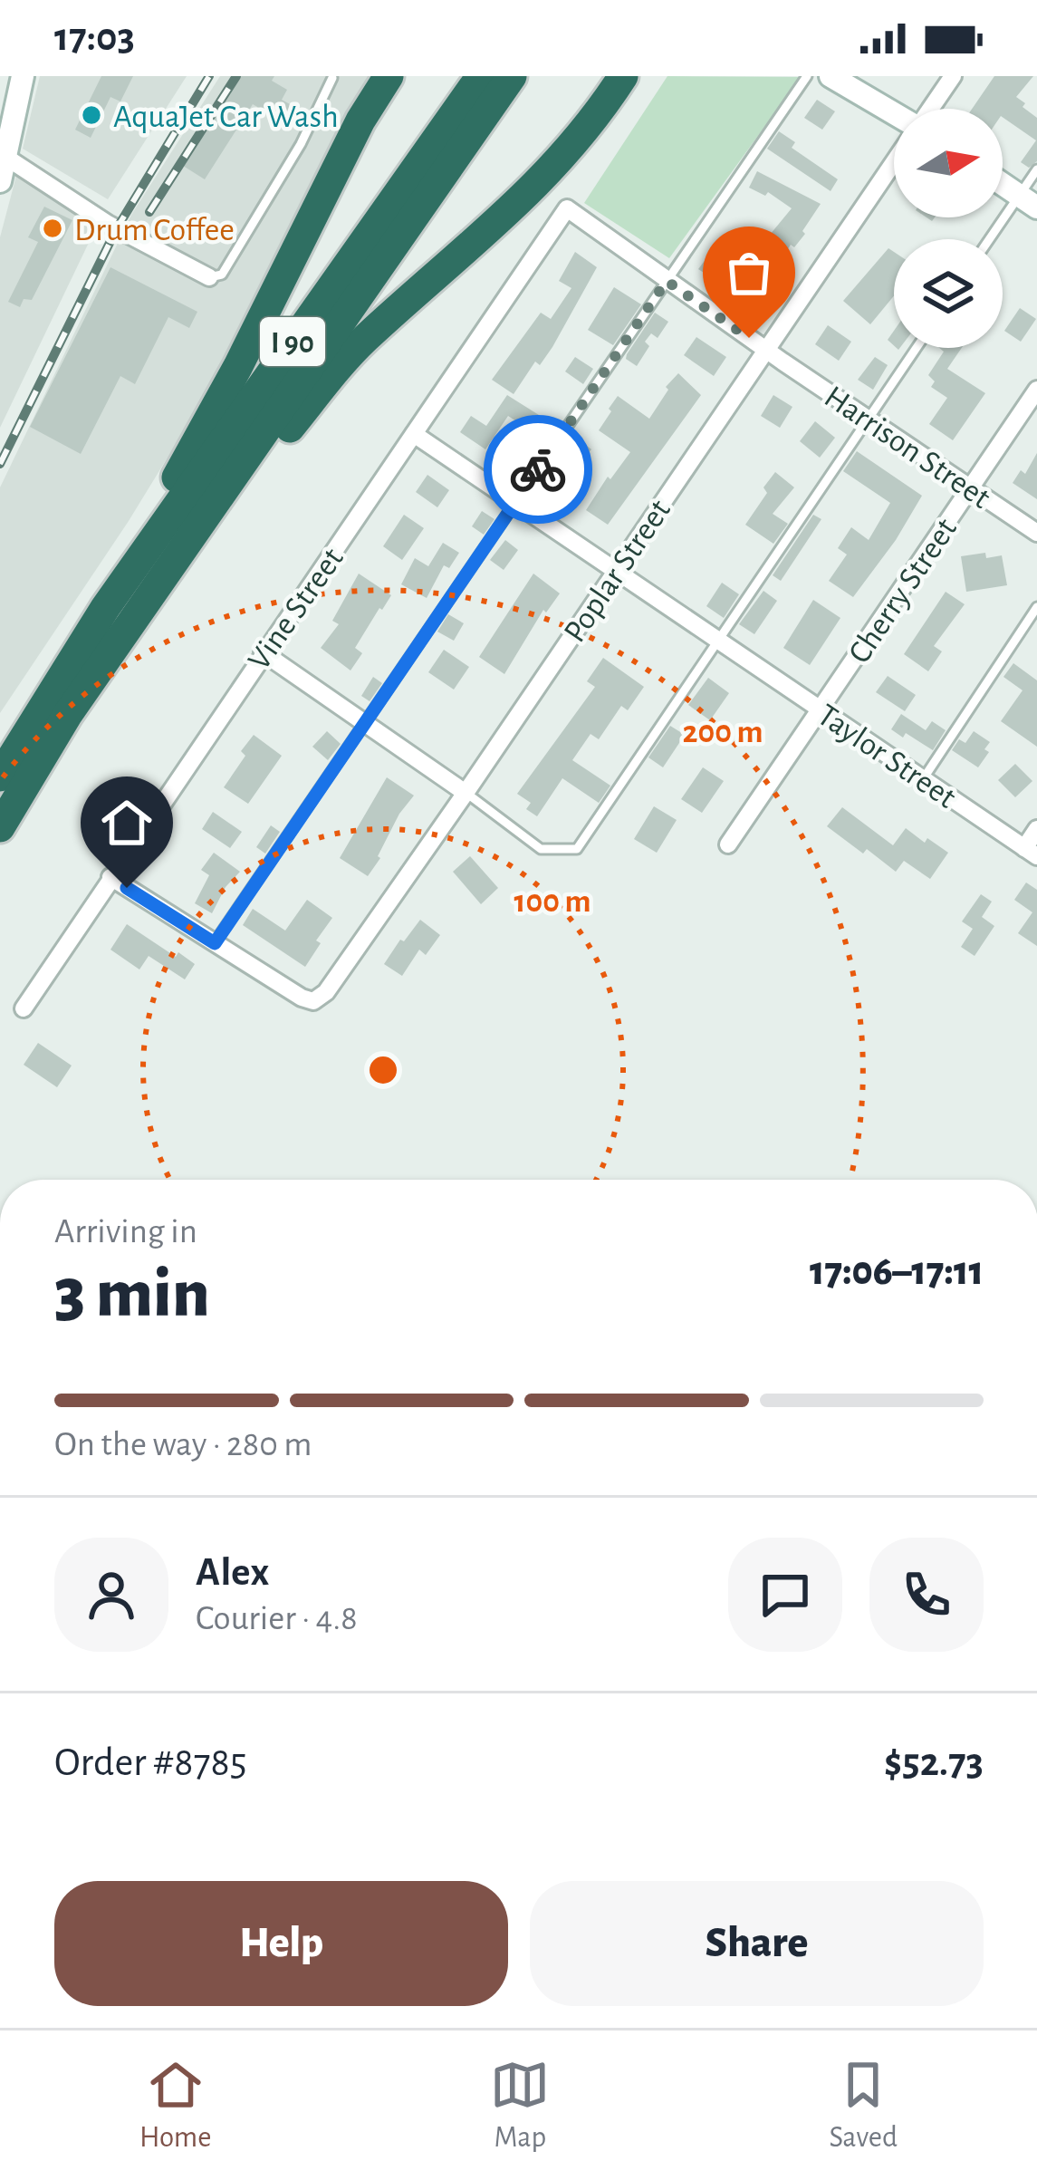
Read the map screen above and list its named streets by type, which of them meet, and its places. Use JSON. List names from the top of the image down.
{
  "streets": {
    "highway": ["I 90"],
    "street": [
      "Harrison Street",
      "Poplar Street",
      "Cherry Street",
      "Vine Street",
      "Taylor Street"
    ]
  },
  "crossings": [
    ["Harrison Street", "Poplar Street"],
    ["Harrison Street", "Cherry Street"],
    ["Harrison Street", "Vine Street"],
    ["Poplar Street", "Taylor Street"],
    ["Cherry Street", "Taylor Street"],
    ["Vine Street", "Taylor Street"]
  ],
  "places": ["AquaJet Car Wash", "Drum Coffee"],
  "north": "right",
  "page": {
    "status": "17:03",
    "heading": ["3 min", "Arriving in", "17:06–17:11"],
    "panel": [
      "Alex",
      "Courier · 4.8",
      "Order #8785",
      "$52.73"
    ],
    "bar": "On the way · 280 m",
    "buttons": ["Help", "Share"],
    "tabs": ["Home", "Map", "Saved"]
  },
  "rings": ["200 m", "100 m"]
}
